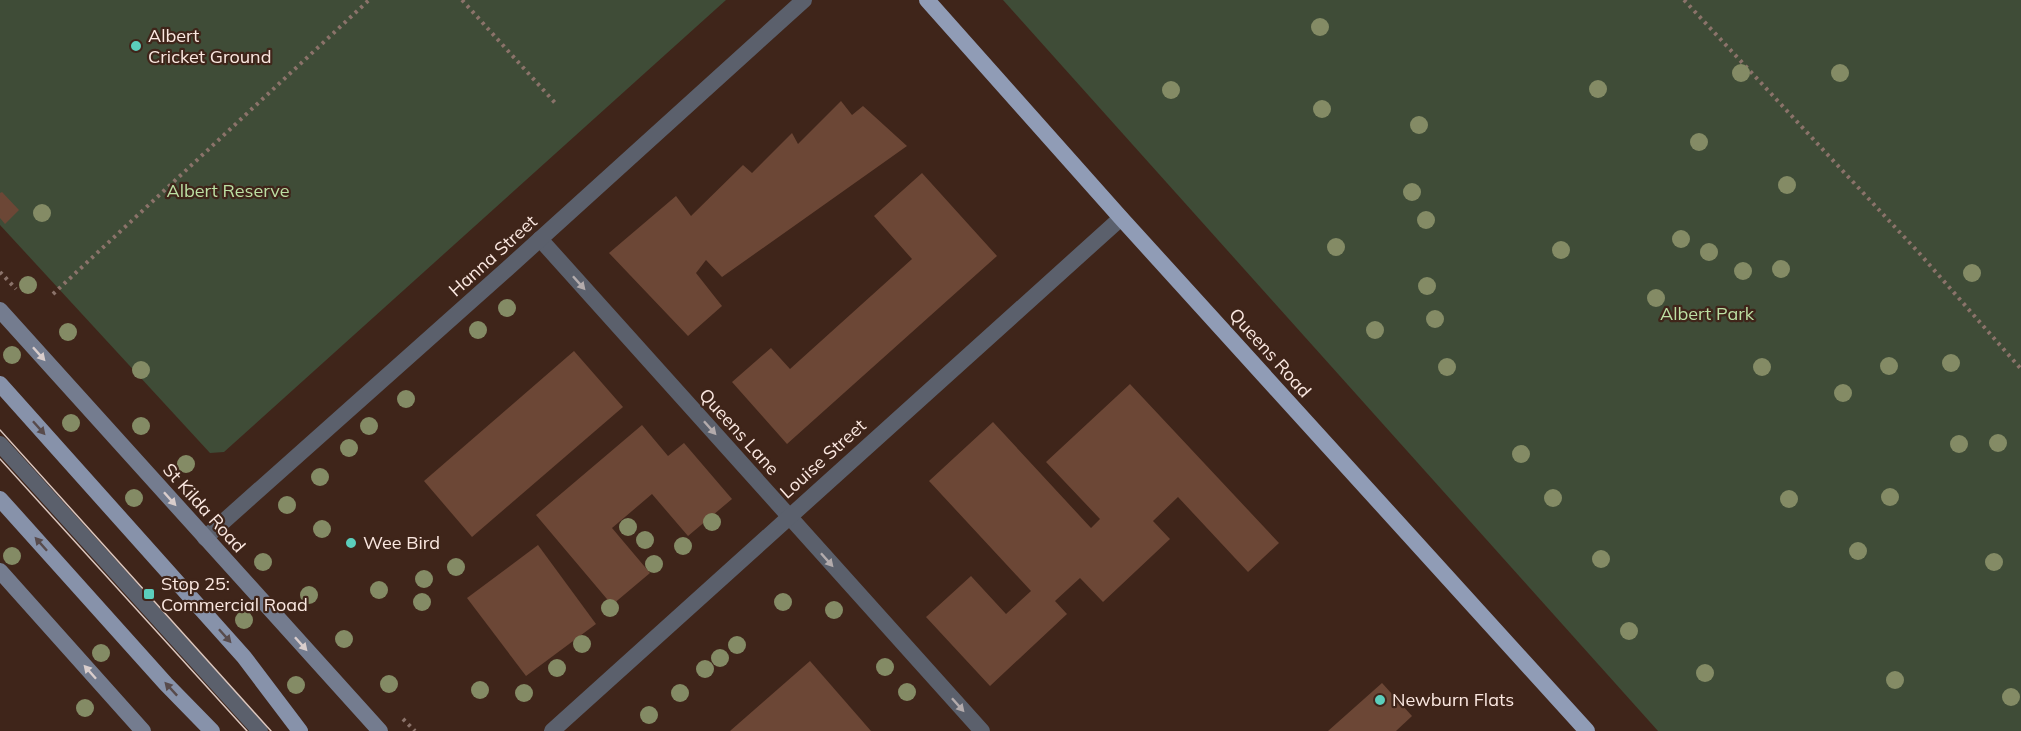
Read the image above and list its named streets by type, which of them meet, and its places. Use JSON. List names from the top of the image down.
{
  "streets": {
    "highway": ["Queens Road"],
    "main road": ["St Kilda Road"],
    "street": ["Hanna Street", "Queens Lane", "Louise Street"]
  },
  "crossings": [
    ["Hanna Street", "Queens Lane"],
    ["Hanna Street", "St Kilda Road"],
    ["Queens Road", "Louise Street"],
    ["Queens Lane", "Louise Street"]
  ],
  "one_way": ["Queens Lane"],
  "parks": ["Albert Reserve", "Albert Park"],
  "places": {
    "other": ["Albert Cricket Ground", "Wee Bird", "Newburn Flats"],
    "transit": ["Stop 25: Commercial Road"]
  }
}
